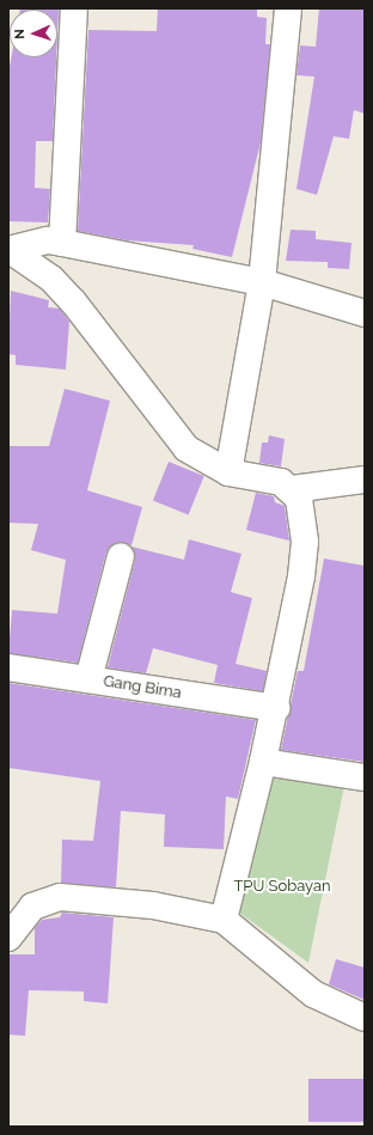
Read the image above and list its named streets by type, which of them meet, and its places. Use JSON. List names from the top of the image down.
{
  "streets": {
    "street": ["Gang Bima"]
  },
  "parks": ["TPU Sobayan"],
  "north": "left"
}
